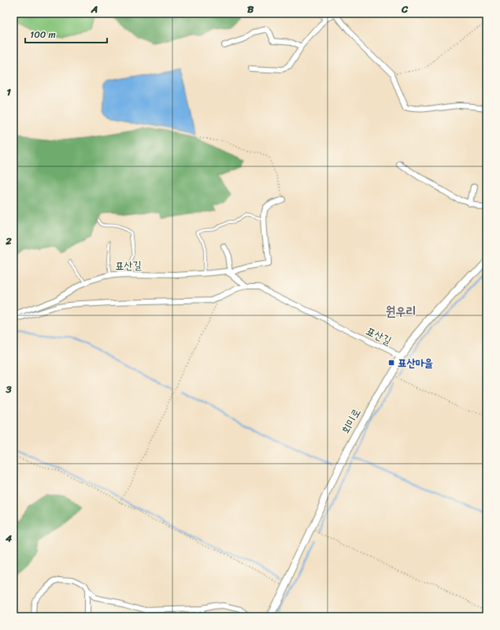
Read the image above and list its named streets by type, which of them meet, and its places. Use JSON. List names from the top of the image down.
{
  "streets": {
    "street": ["표산길", "회미로"]
  },
  "crossings": [
    ["표산길", "회미로"]
  ],
  "districts": ["원우리"],
  "places": {
    "transit": ["표산마을"]
  },
  "scale_bar": "100 m",
  "grid": {
    "columns": ["A", "B", "C"],
    "rows": [
      "1",
      "2",
      "3",
      "4"
    ]
  }
}
